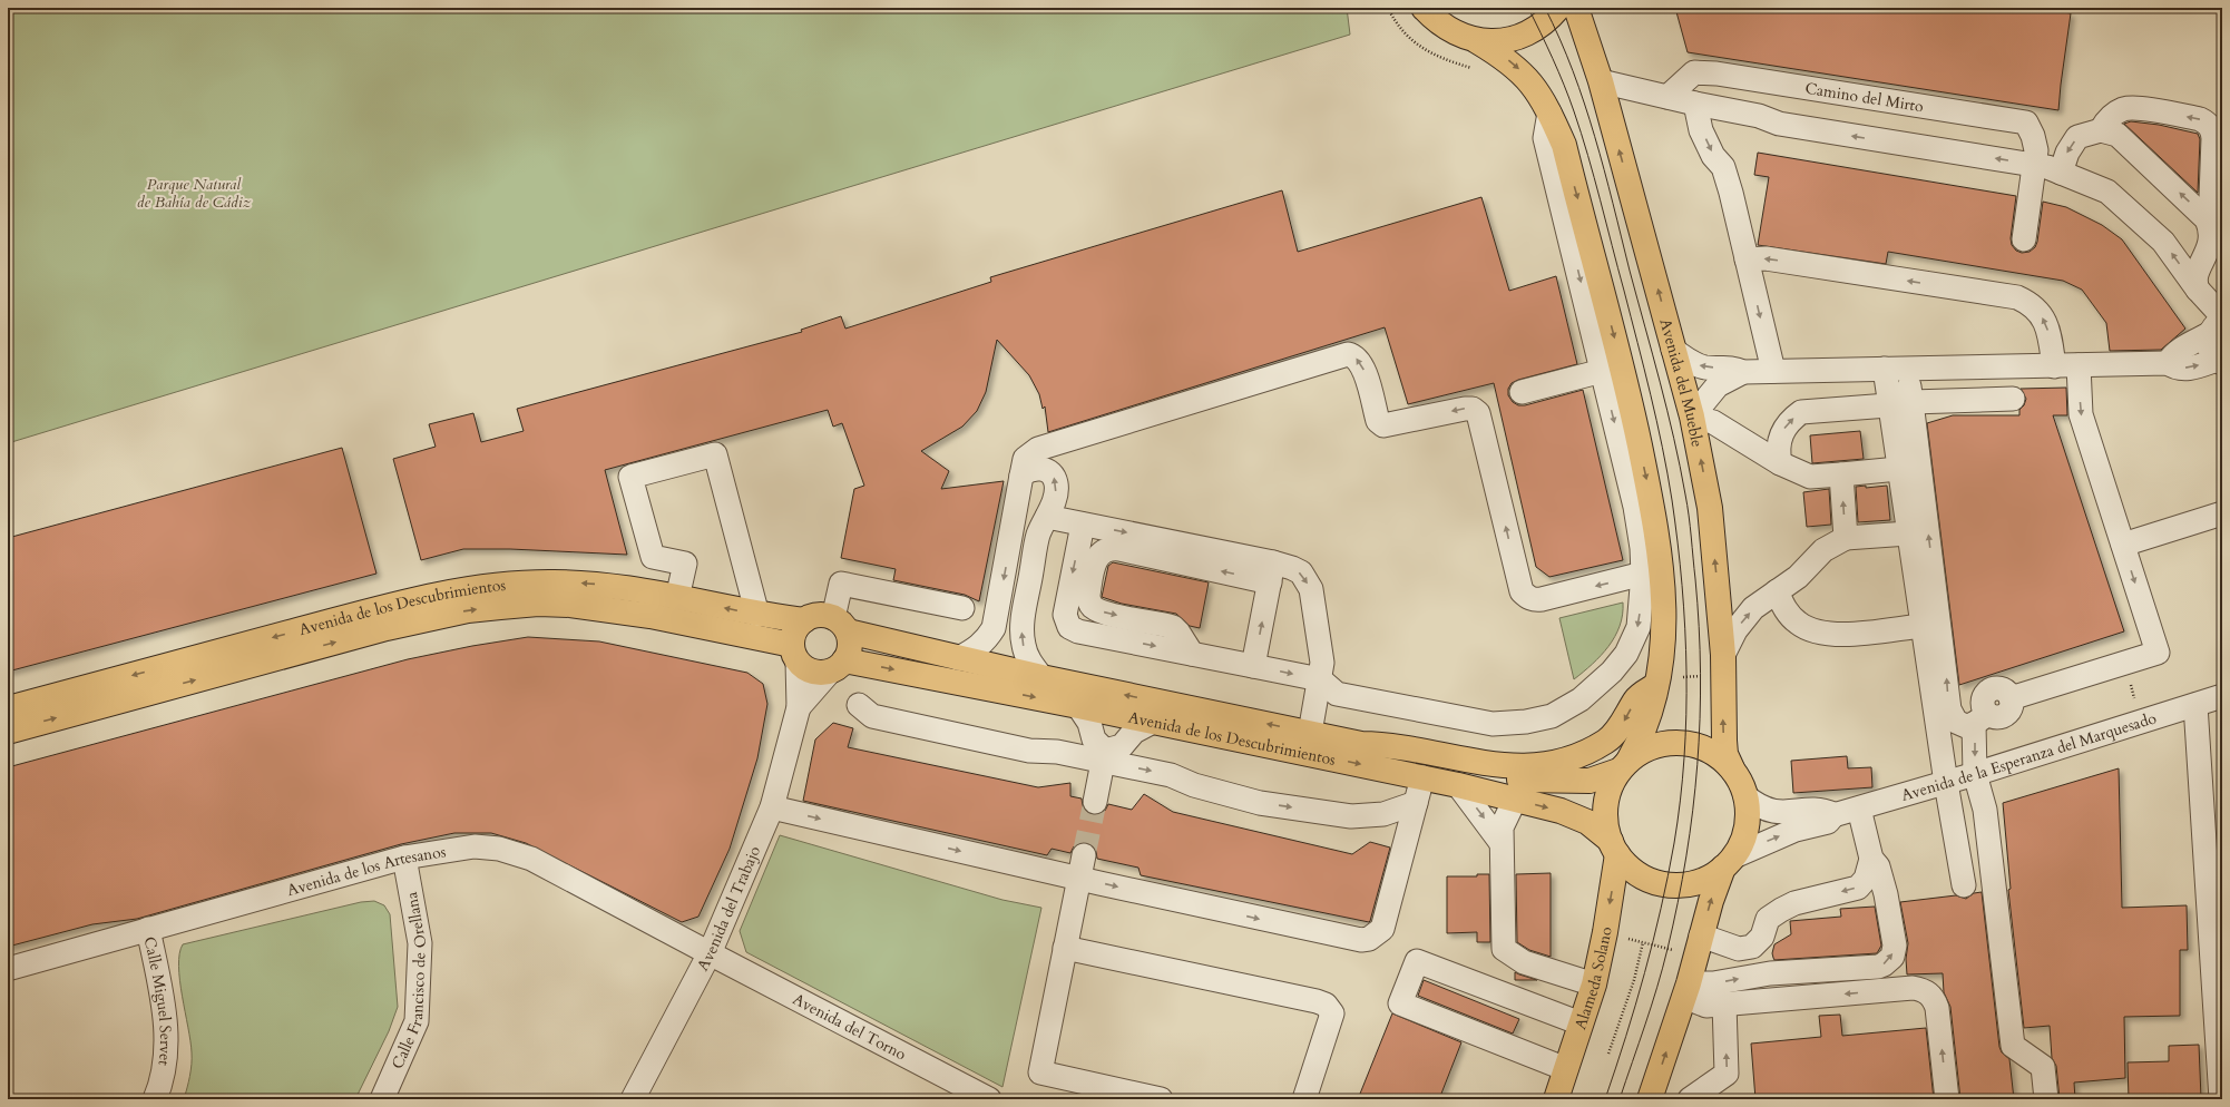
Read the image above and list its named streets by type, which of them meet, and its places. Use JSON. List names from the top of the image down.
{
  "streets": {
    "main road": ["Avenida del Mueble", "Avenida de los Descubrimientos", "Alameda Solano"],
    "street": [
      "Camino del Mirto",
      "Avenida de la Esperanza del Marquesado",
      "Avenida de los Artesanos",
      "Avenida del Trabajo",
      "Calle Francisco de Orellana",
      "Calle Miguel Servet",
      "Avenida del Torno"
    ]
  },
  "crossings": [
    ["Avenida del Mueble", "Avenida de los Descubrimientos"],
    ["Avenida del Mueble", "Alameda Solano"],
    ["Avenida de los Descubrimientos", "Alameda Solano"],
    ["Avenida de los Artesanos", "Avenida del Trabajo"],
    ["Avenida de los Artesanos", "Calle Francisco de Orellana"],
    ["Avenida de los Artesanos", "Calle Miguel Servet"],
    ["Avenida de los Artesanos", "Avenida del Torno"],
    ["Avenida del Trabajo", "Avenida del Torno"]
  ],
  "parks": ["Parque Natural de Bahía de Cádiz"]
}
